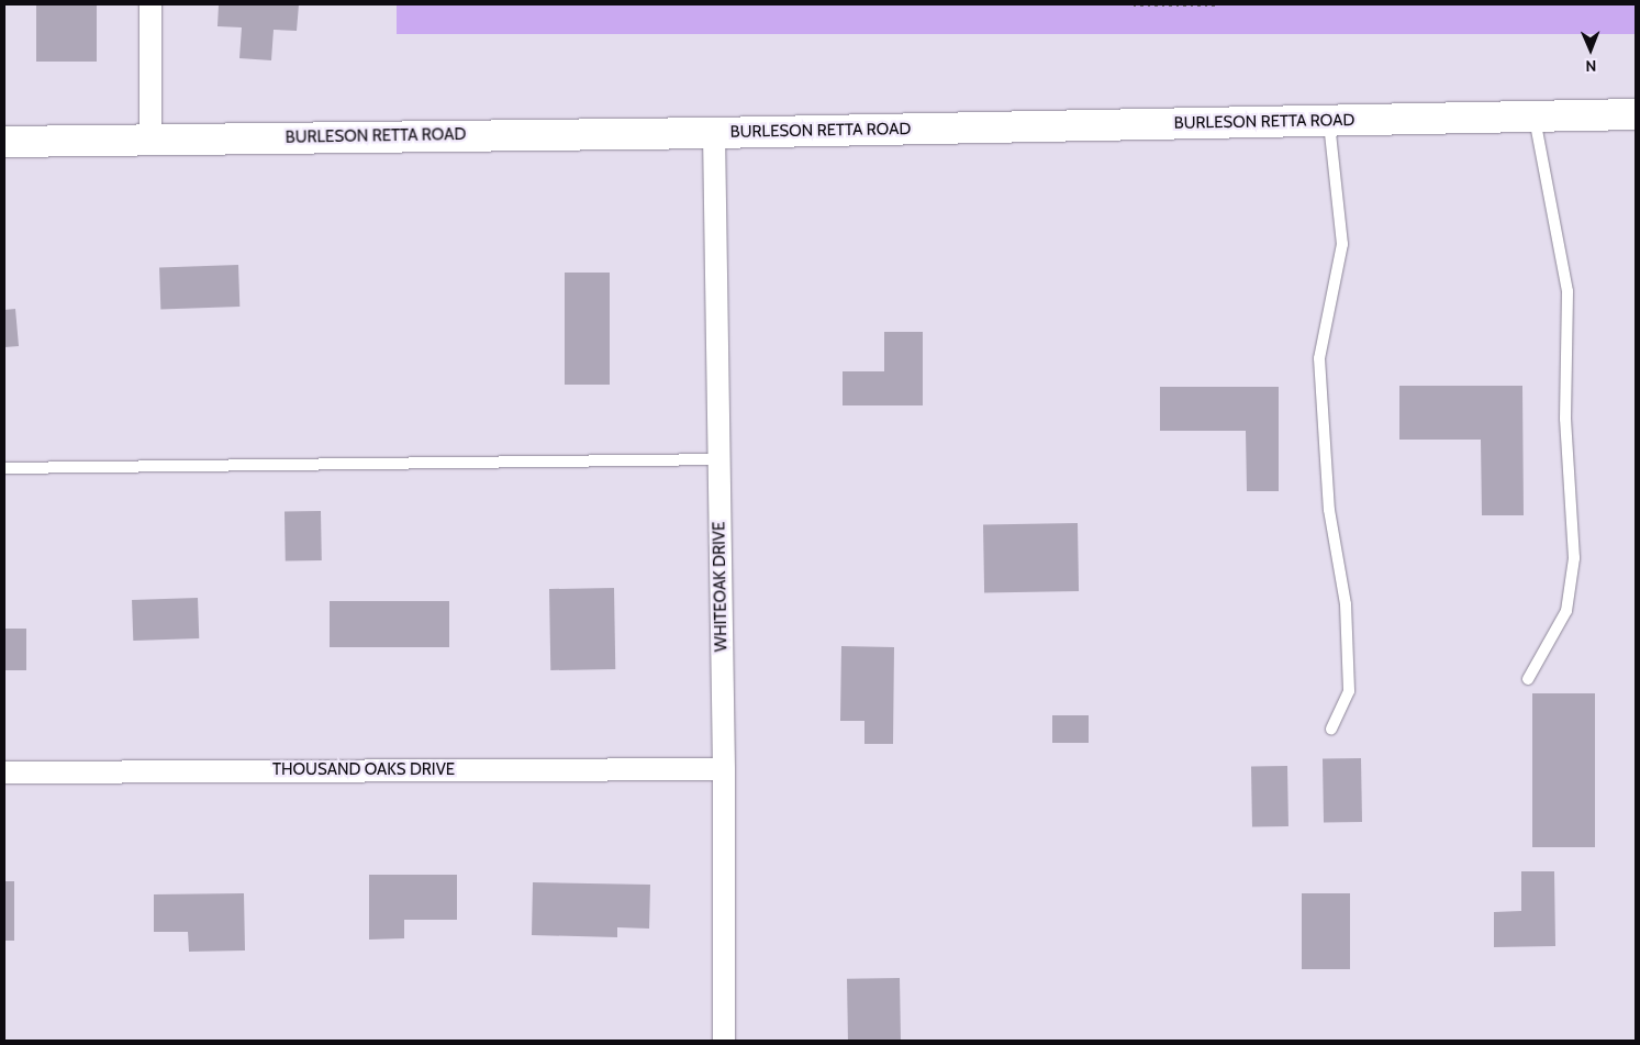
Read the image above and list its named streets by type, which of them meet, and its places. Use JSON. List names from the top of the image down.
{
  "streets": {
    "street": ["BURLESON RETTA ROAD", "WHITEOAK DRIVE", "THOUSAND OAKS DRIVE"]
  },
  "crossings": [
    ["BURLESON RETTA ROAD", "WHITEOAK DRIVE"],
    ["WHITEOAK DRIVE", "THOUSAND OAKS DRIVE"]
  ],
  "north": "bottom"
}
